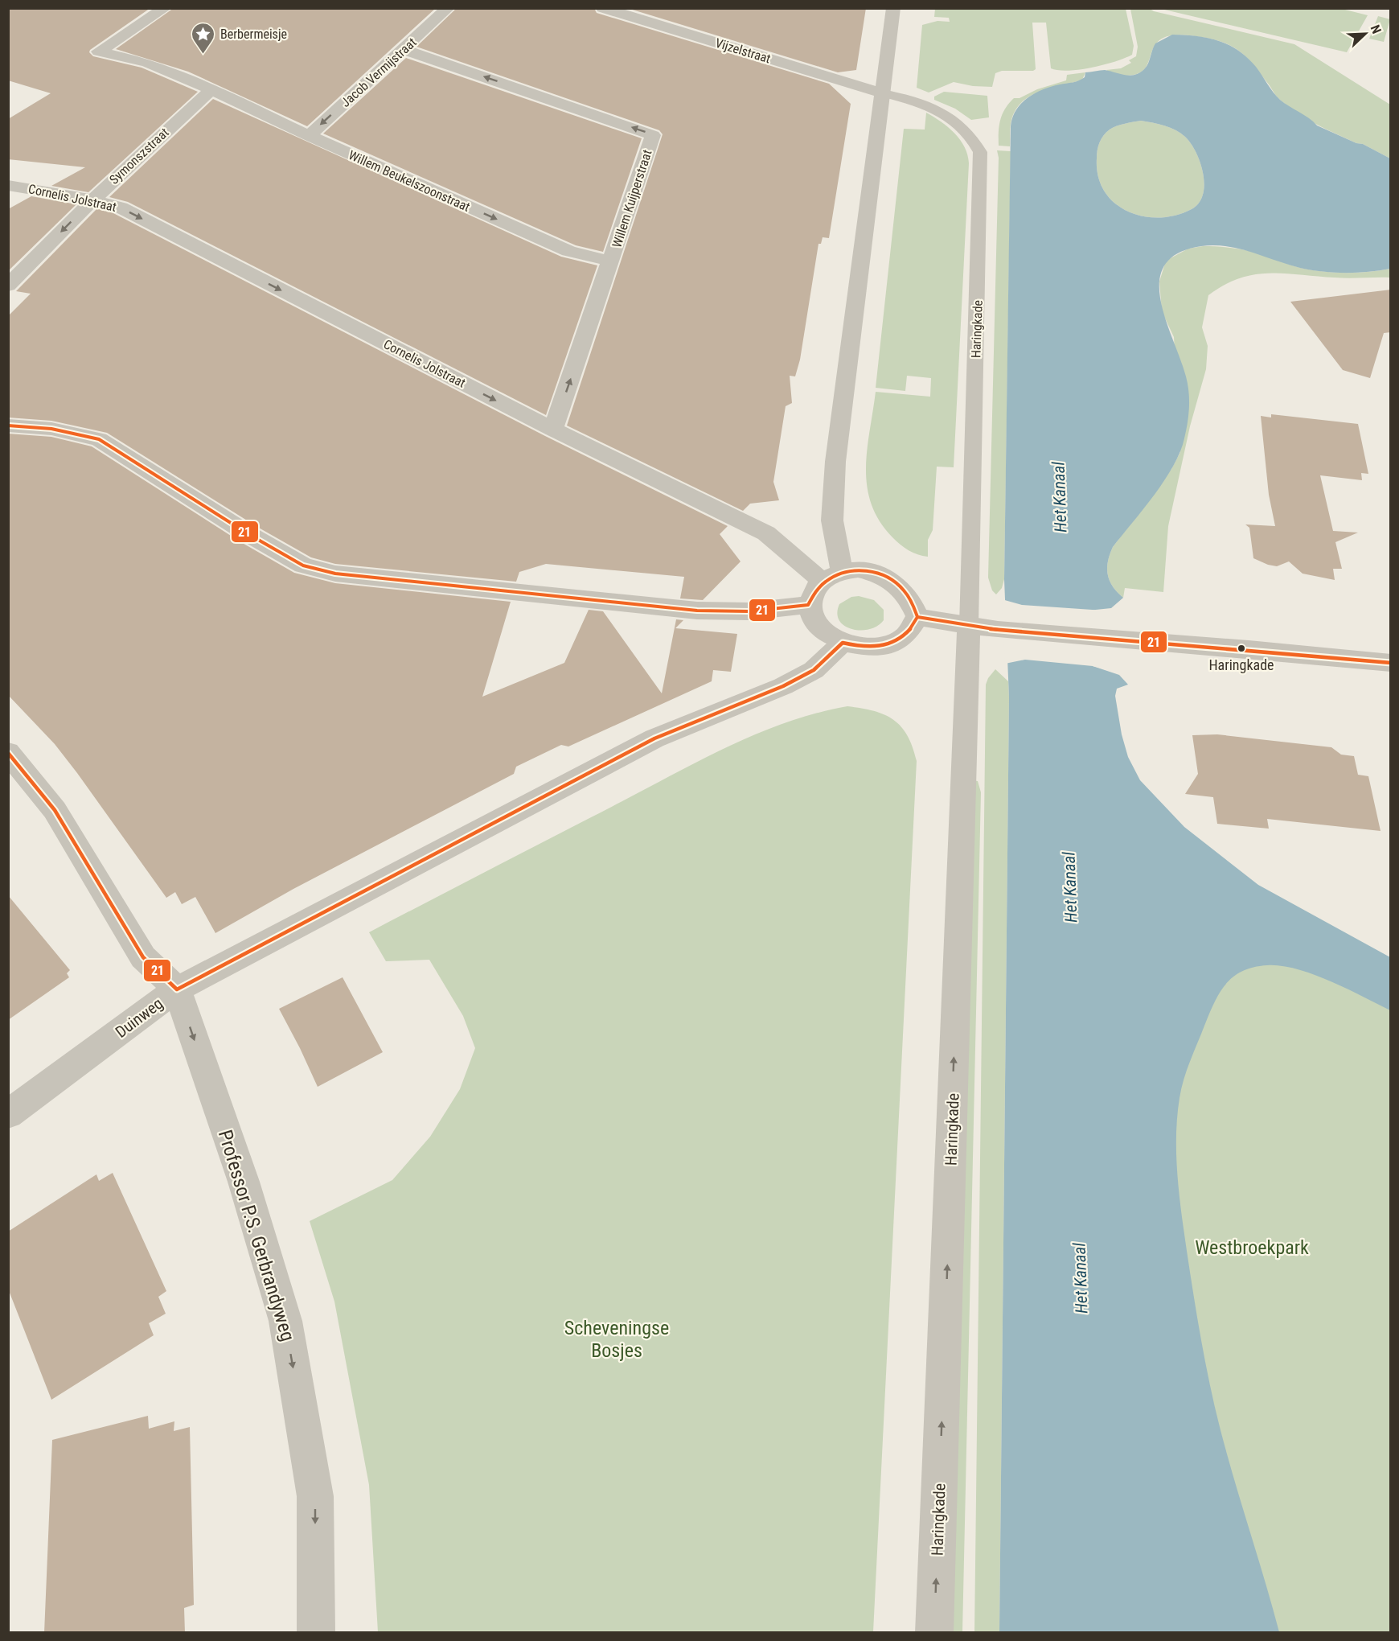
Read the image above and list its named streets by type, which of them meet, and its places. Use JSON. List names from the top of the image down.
{
  "streets": {
    "street": [
      "Vijzelstraat",
      "Jacob Vermijstraat",
      "Symonszstraat",
      "Willem Beukelszoonstraat",
      "Cornelis Jolstraat",
      "Willem Kuijperstraat",
      "Haringkade",
      "Duinweg",
      "Professor P.S. Gerbrandyweg"
    ]
  },
  "crossings": [
    ["Vijzelstraat", "Haringkade"],
    ["Jacob Vermijstraat", "Willem Beukelszoonstraat"],
    ["Jacob Vermijstraat", "Willem Kuijperstraat"],
    ["Symonszstraat", "Willem Beukelszoonstraat"],
    ["Symonszstraat", "Cornelis Jolstraat"],
    ["Willem Beukelszoonstraat", "Willem Kuijperstraat"],
    ["Cornelis Jolstraat", "Willem Kuijperstraat"],
    ["Cornelis Jolstraat", "Duinweg"],
    ["Duinweg", "Professor P.S. Gerbrandyweg"]
  ],
  "one_way": [
    "Jacob Vermijstraat",
    "Symonszstraat",
    "Willem Beukelszoonstraat",
    "Haringkade",
    "Professor P.S. Gerbrandyweg"
  ],
  "water": ["Het Kanaal"],
  "parks": ["Westbroekpark", "Scheveningse Bosjes"],
  "places": {
    "place": ["Berbermeisje"],
    "other": ["Haringkade"]
  },
  "lines": ["transit line 21"],
  "north": "top right"
}
